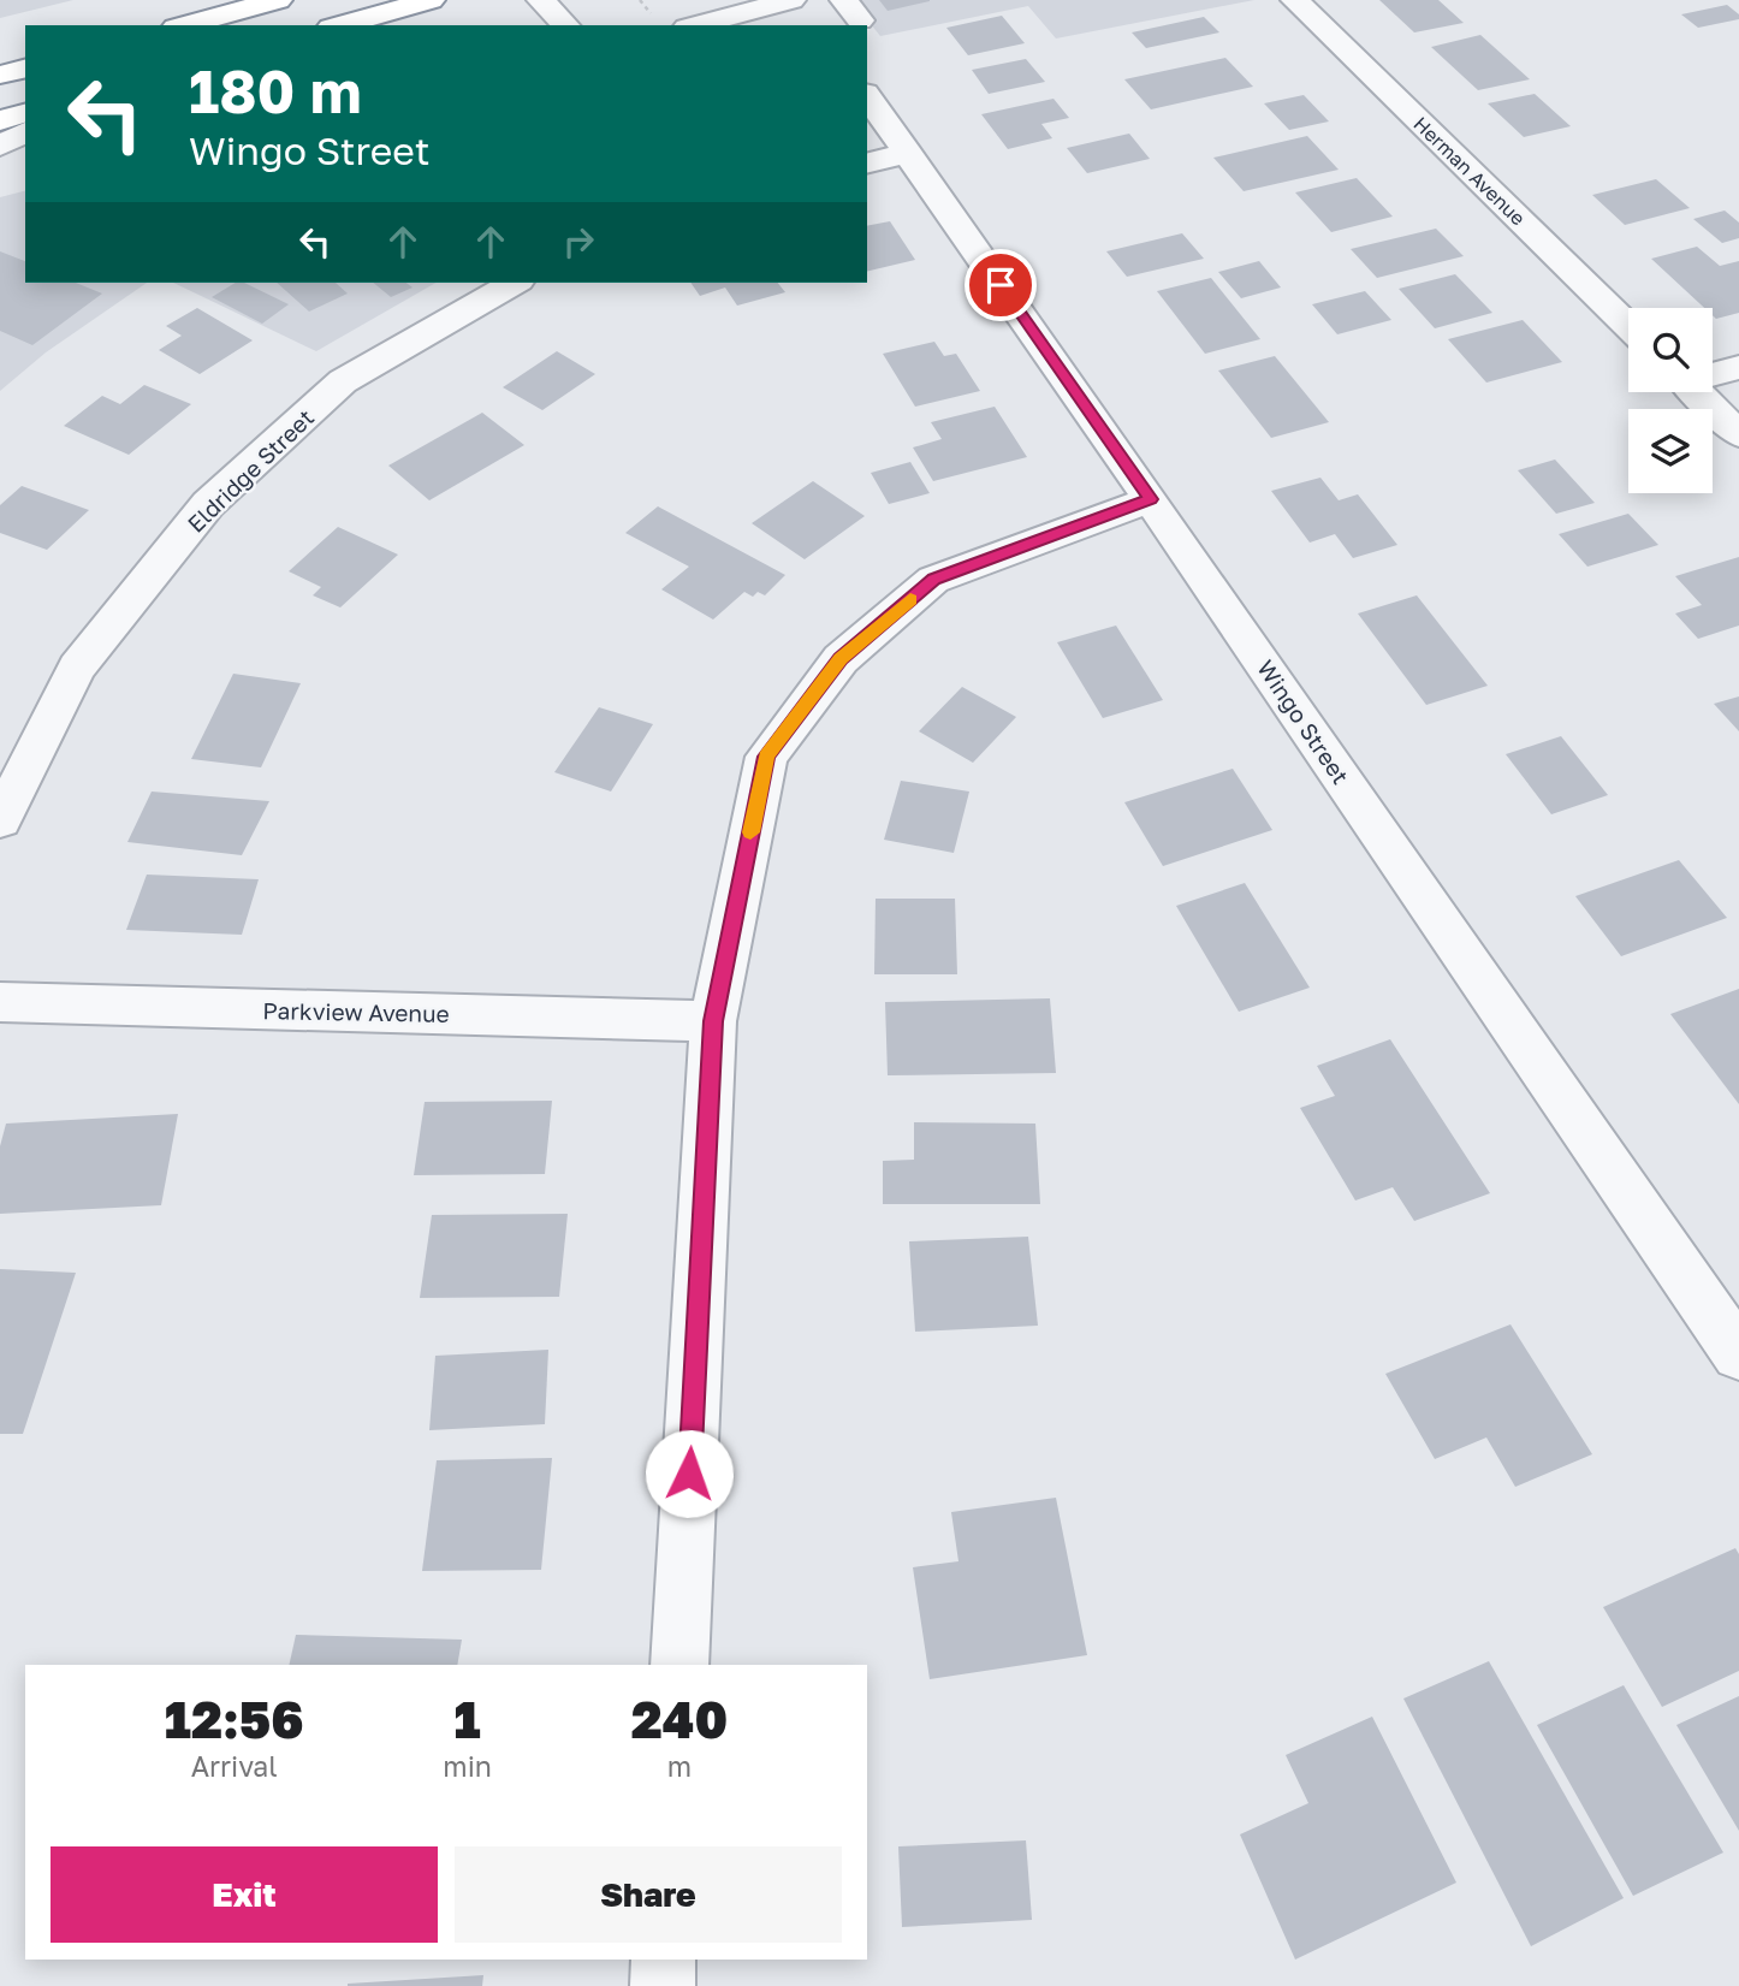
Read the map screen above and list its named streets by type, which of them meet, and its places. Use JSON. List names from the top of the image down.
{
  "streets": {
    "street": [
      "Herman Avenue",
      "Eldridge Street",
      "Wingo Street",
      "Parkview Avenue"
    ]
  },
  "page": {
    "turn": ["180 m", "Wingo Street"],
    "eta": [
      "12:56",
      "Arrival",
      "1",
      "min",
      "240",
      "m"
    ],
    "buttons": ["Exit", "Share"]
  }
}
